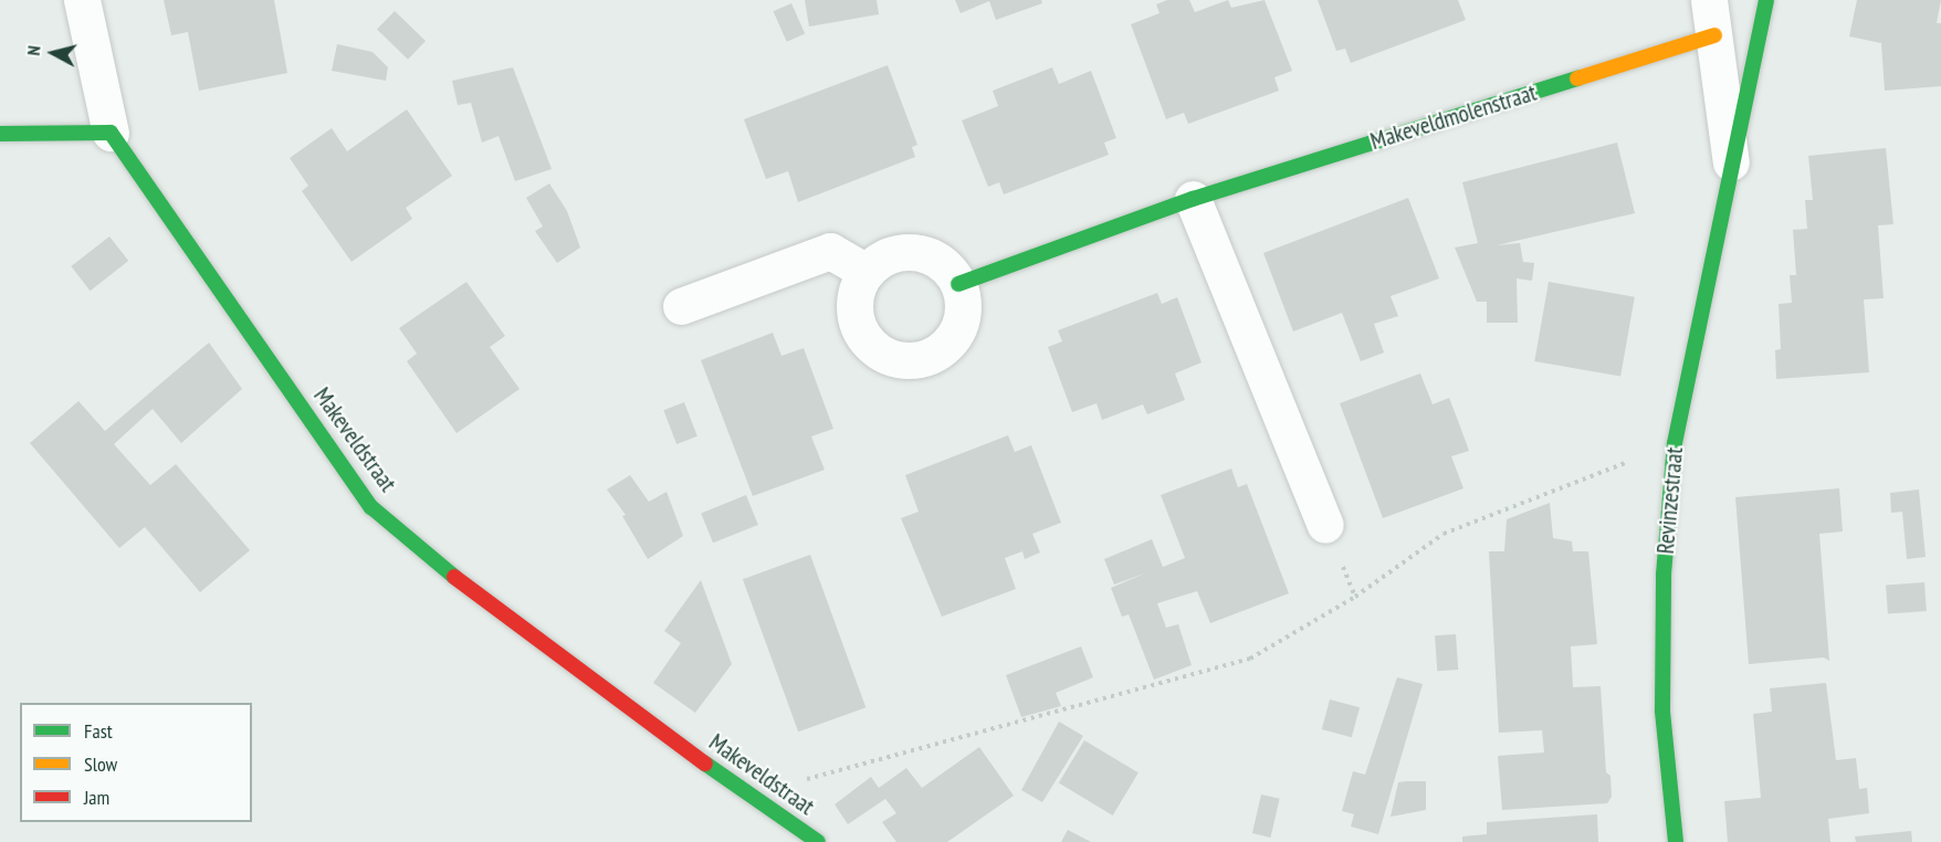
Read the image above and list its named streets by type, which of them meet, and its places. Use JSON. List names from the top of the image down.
{
  "streets": {
    "street": ["Makeveldmolenstraat", "Makeveldstraat", "Revinzestraat"]
  },
  "crossings": [
    ["Makeveldmolenstraat", "Revinzestraat"]
  ],
  "legend": ["Fast", "Slow", "Jam"],
  "north": "left"
}
